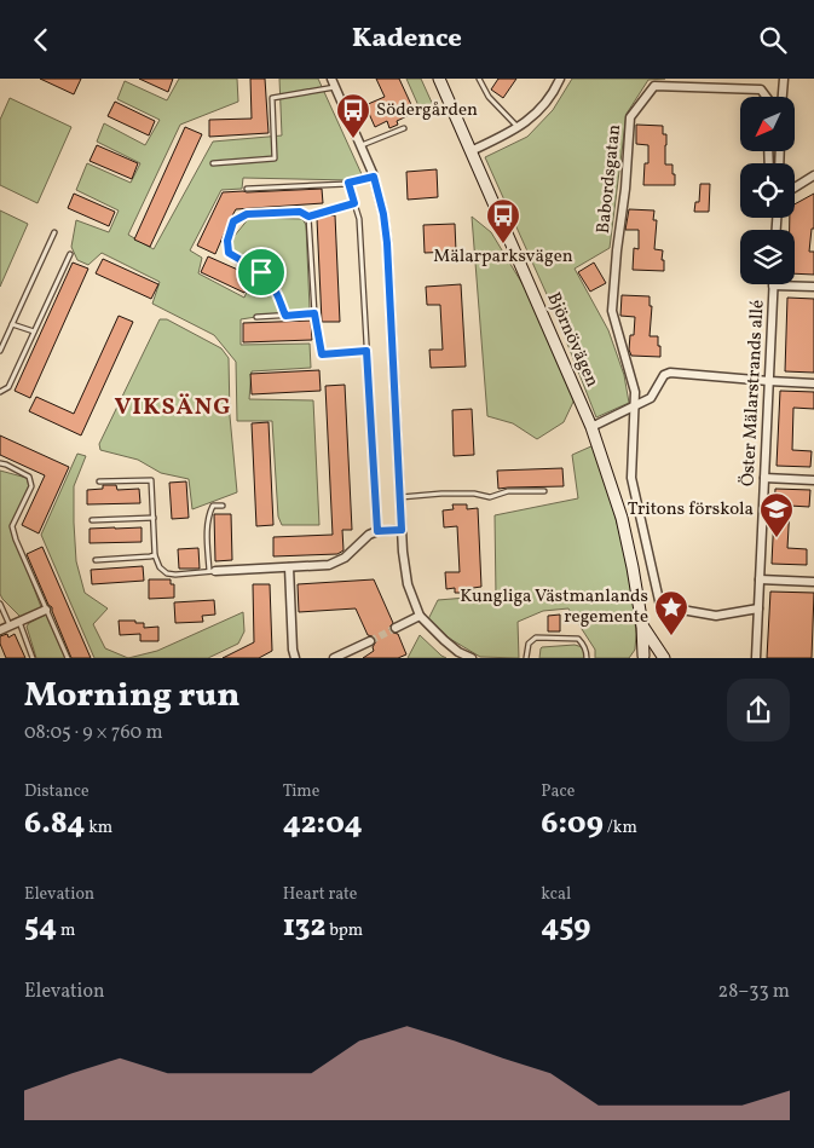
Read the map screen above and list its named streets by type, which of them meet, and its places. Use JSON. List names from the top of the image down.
{
  "streets": {
    "main road": ["Björnövägen"],
    "street": ["Babordsgatan", "Öster Mälarstrands allé"]
  },
  "districts": ["VIKSÄNG"],
  "places": {
    "bus stop": ["Södergården", "Mälarparksvägen"],
    "school or university": ["Tritons förskola"],
    "place": ["Kungliga Västmanlands regemente"]
  },
  "north": "bottom left",
  "page": {
    "header": "Kadence",
    "heading": ["Morning run", "08:05 · 9 × 760 m"],
    "stats": [
      ["Distance", "6.84 km"],
      ["Time", "42:04"],
      ["Pace", "6:09 /km"],
      ["Elevation", "54 m"],
      ["Heart rate", "132 bpm"],
      ["kcal", "459"]
    ],
    "chart": ["Elevation", "28–33 m"]
  }
}
